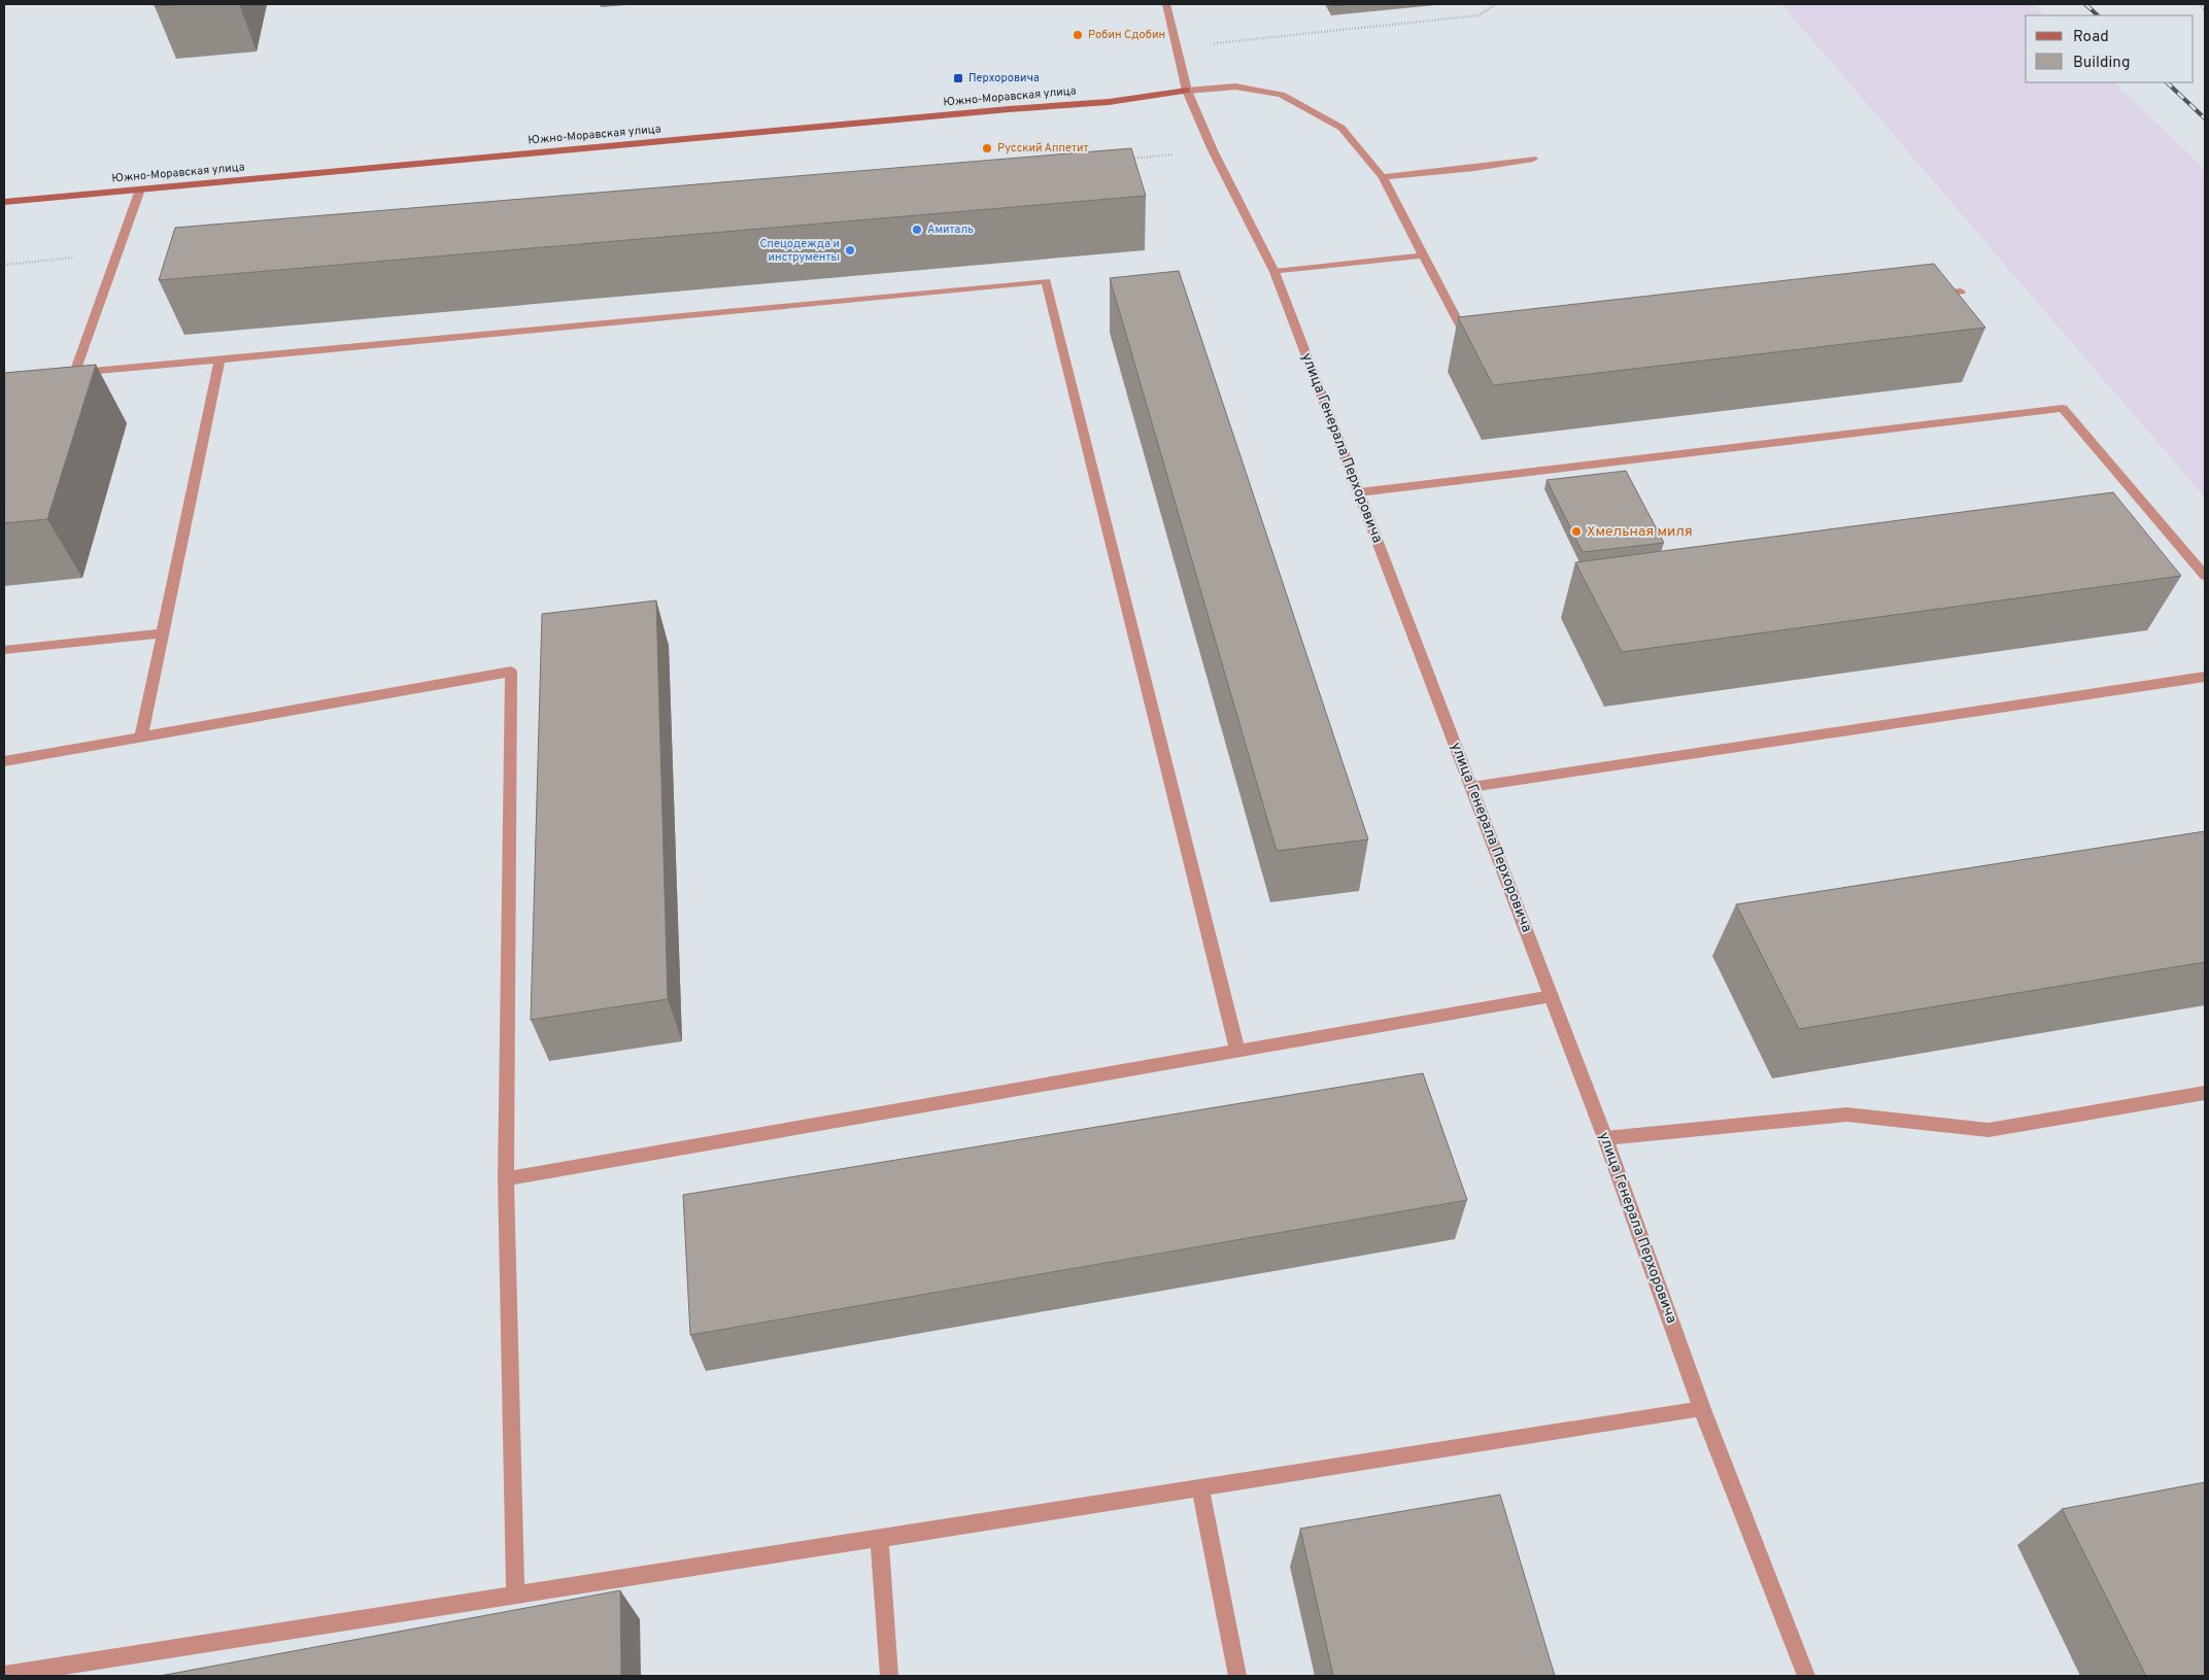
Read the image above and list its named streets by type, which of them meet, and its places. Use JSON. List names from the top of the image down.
{
  "streets": {
    "main road": ["Южно-Моравская улица"],
    "street": ["улица Генерала Перхоровича"]
  },
  "crossings": [
    ["Южно-Моравская улица", "улица Генерала Перхоровича"]
  ],
  "places": {
    "other": [
      "Робин Сдобин",
      "Русский Аппетит",
      "Амиталь",
      "Спецодежда и инструменты",
      "Хмельная миля"
    ],
    "transit": ["Перхоровича"]
  },
  "legend": ["Road", "Building"]
}
